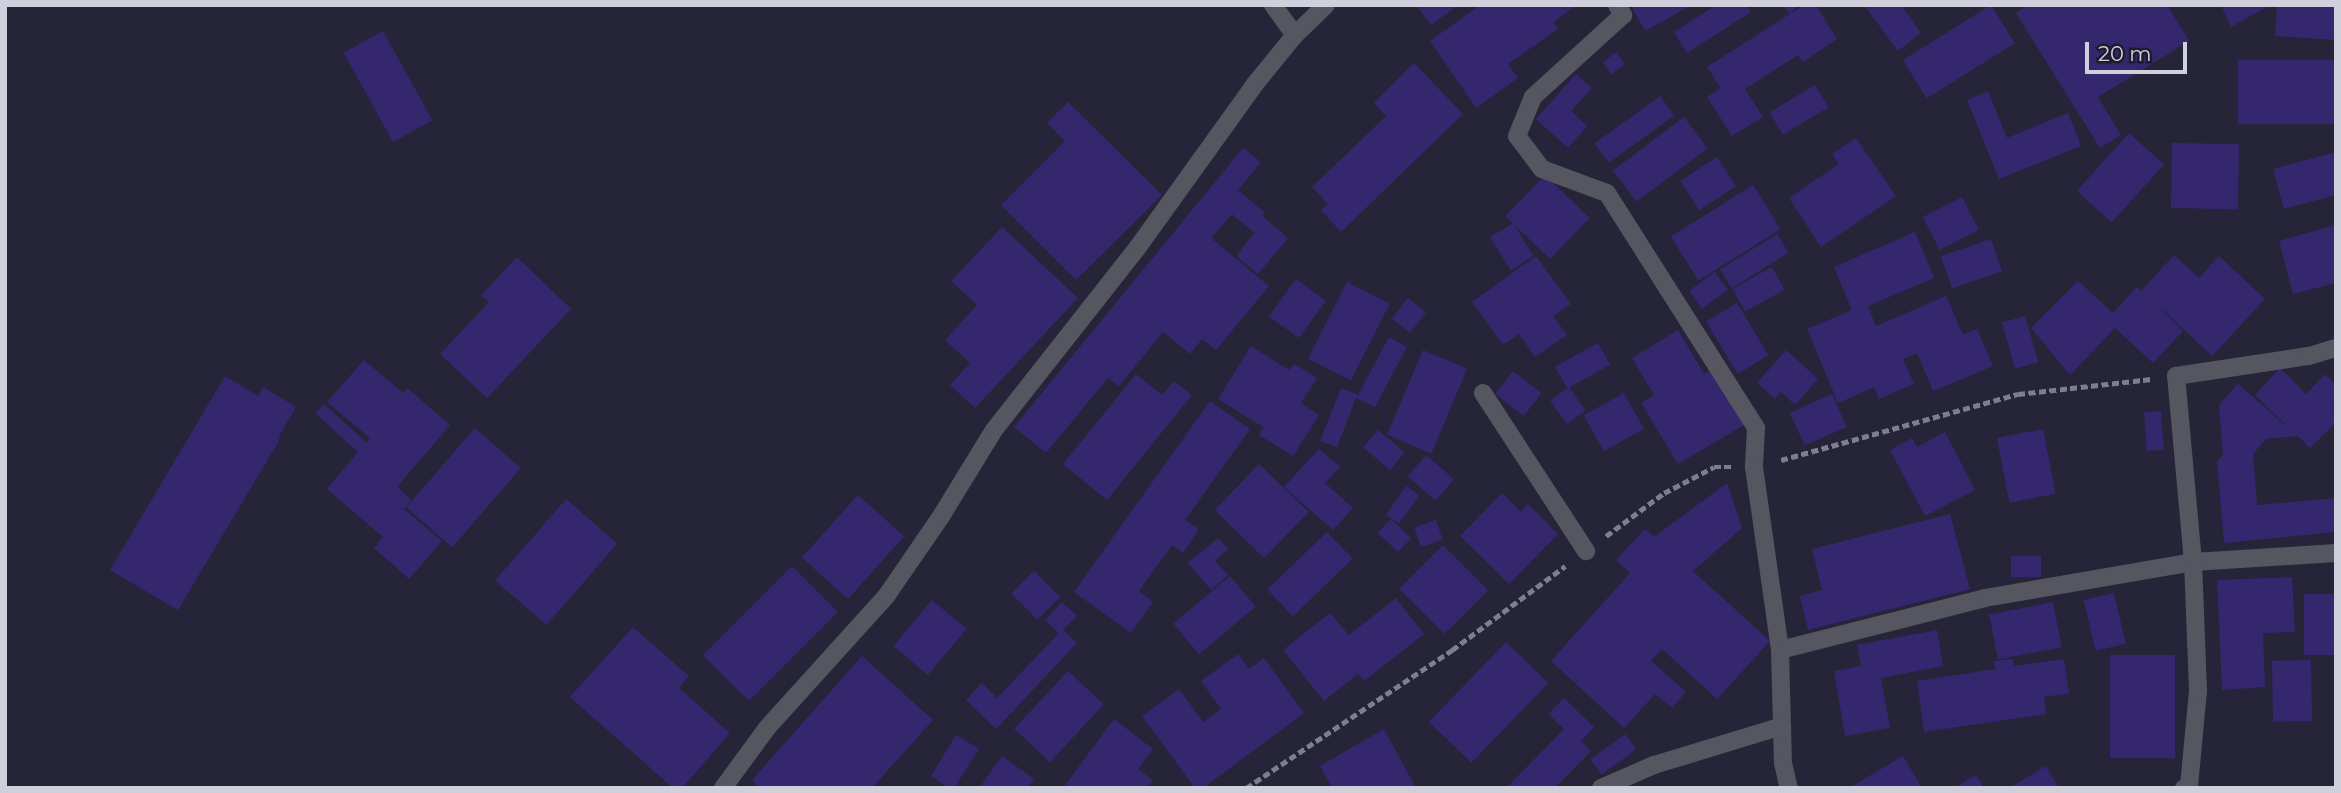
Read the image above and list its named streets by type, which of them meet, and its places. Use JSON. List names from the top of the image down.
{
  "scale_bar": "20 m"
}
